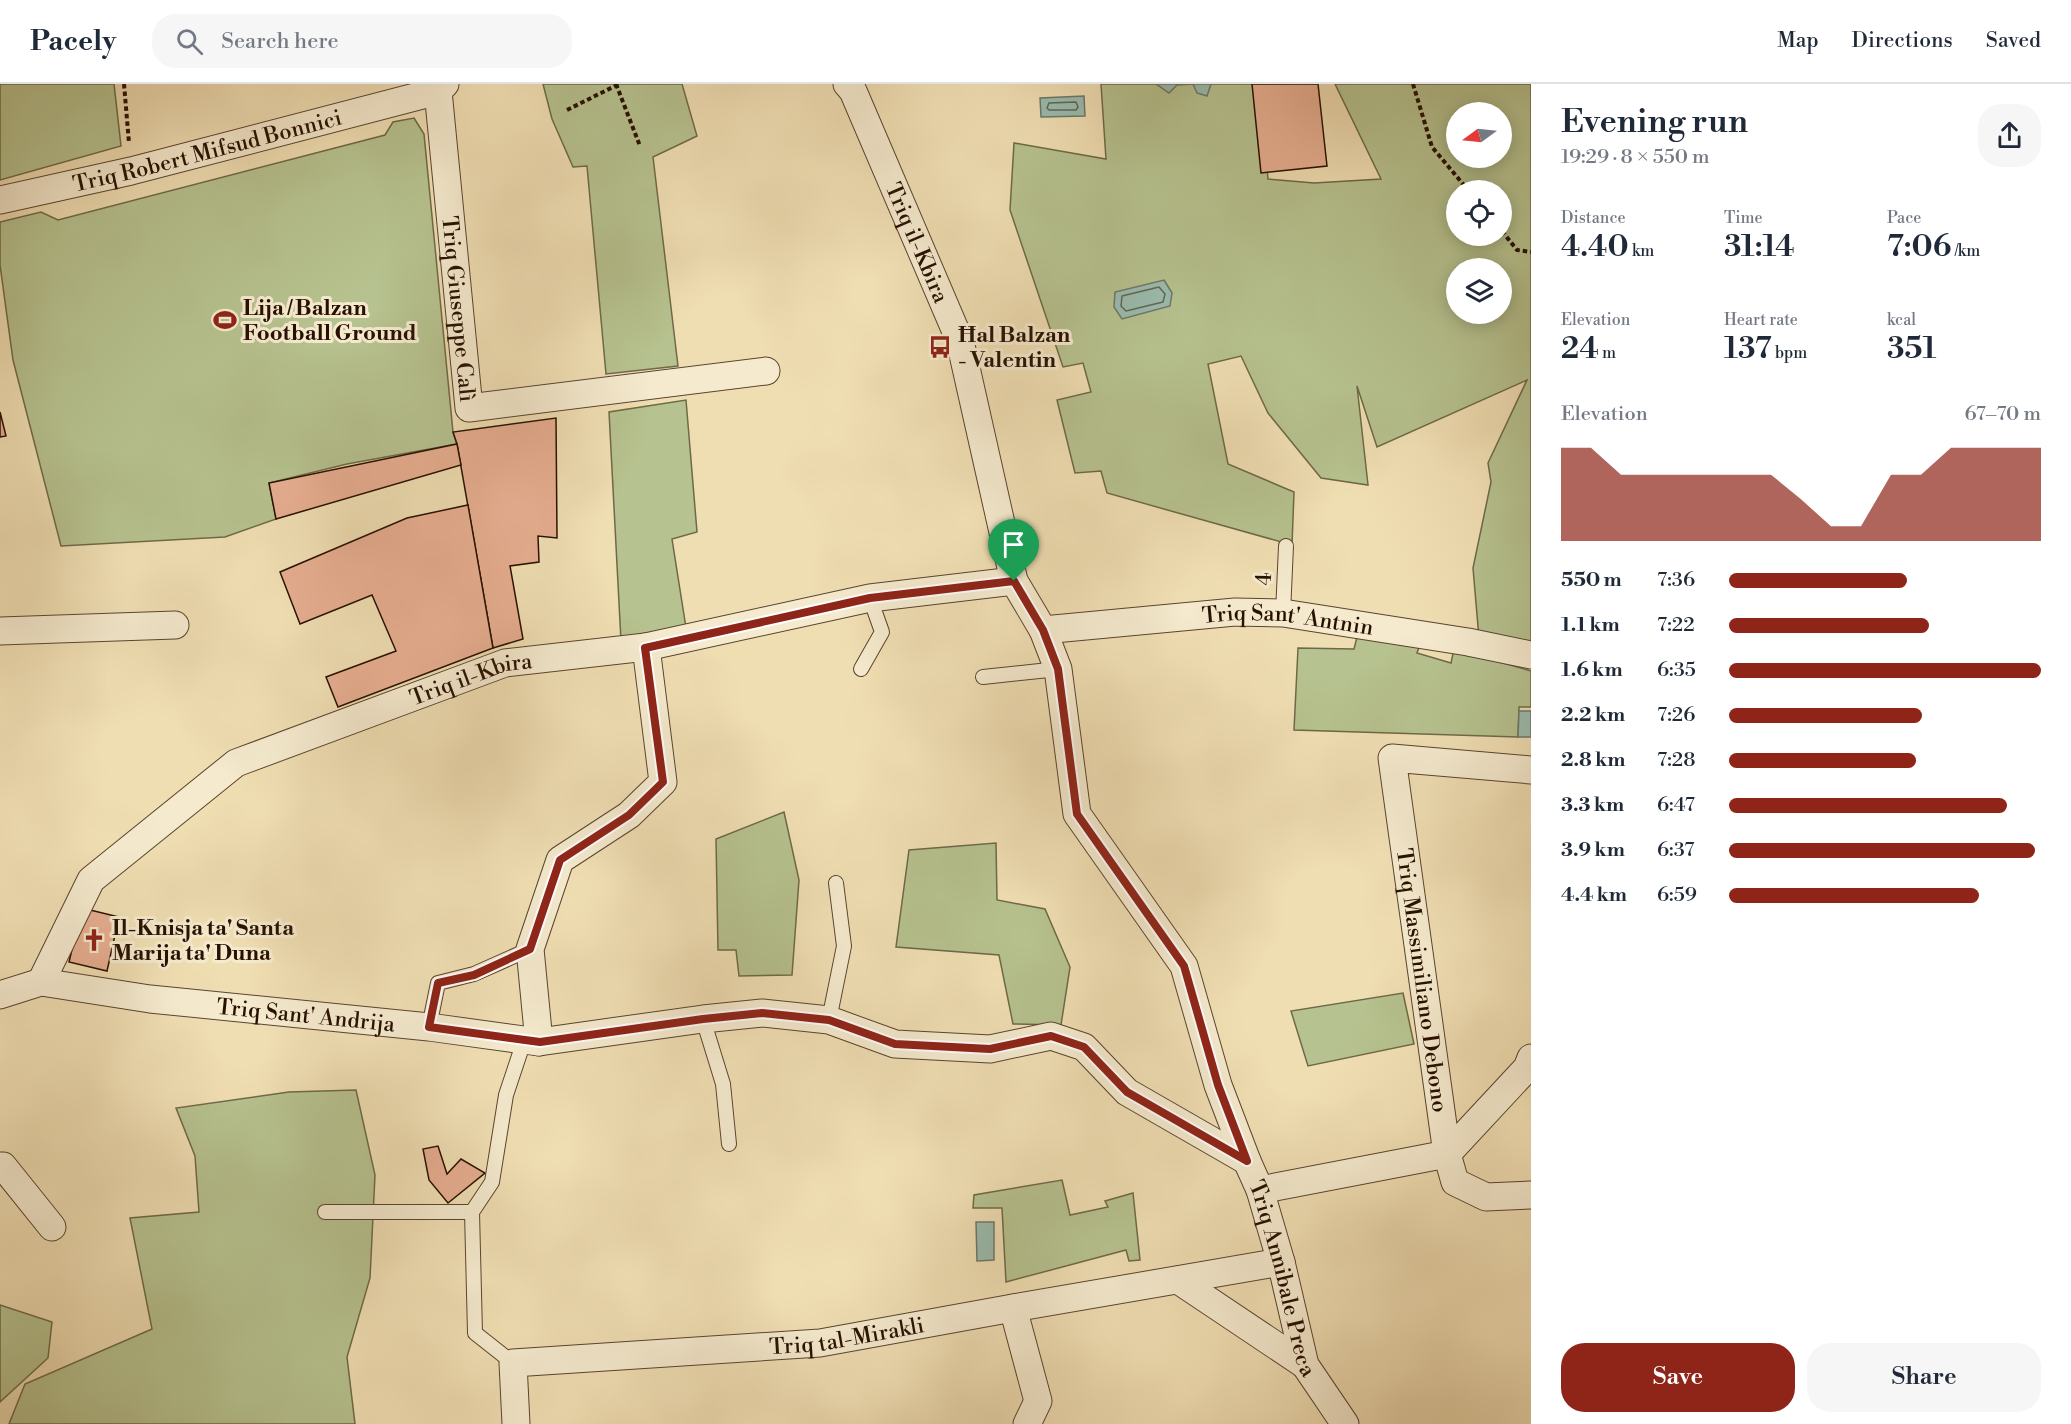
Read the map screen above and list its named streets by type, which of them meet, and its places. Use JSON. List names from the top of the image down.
{
  "streets": {
    "street": [
      "Triq Robert Mifsud Bonnici",
      "Triq il-Kbira",
      "Triq Giuseppe Calì",
      "Triq Sant' Antnin",
      "Triq Massimiliano Debono",
      "Triq Sant' Andrija",
      "Triq Annibale Preca",
      "Triq tal-Mirakli"
    ],
    "lane": ["4"]
  },
  "crossings": [
    ["Triq Robert Mifsud Bonnici", "Triq Giuseppe Calì"],
    ["Triq il-Kbira", "Triq Sant' Antnin"],
    ["Triq il-Kbira", "Triq Sant' Andrija"],
    ["Triq il-Kbira", "Triq Annibale Preca"],
    ["4", "Triq Sant' Antnin"],
    ["Triq Sant' Antnin", "Triq Annibale Preca"],
    ["Triq Sant' Andrija", "Triq Annibale Preca"],
    ["Triq Annibale Preca", "Triq tal-Mirakli"]
  ],
  "places": {
    "sports": ["Lija / Balzan Football Ground"],
    "bus stop": ["Ħal Balzan - Valentin"],
    "church": ["Il-Knisja ta' Santa Marija ta' Duna"]
  },
  "north": "left",
  "page": {
    "header": "Pacely",
    "search": "Search here",
    "nav": ["Map", "Directions", "Saved"],
    "heading": ["Evening run", "19:29 · 8 × 550 m"],
    "stats": [
      ["Distance", "4.40 km"],
      ["Time", "31:14"],
      ["Pace", "7:06 /km"],
      ["Elevation", "24 m"],
      ["Heart rate", "137 bpm"],
      ["kcal", "351"]
    ],
    "chart": ["Elevation", "67–70 m"],
    "list": [
      {
        "name": "550 m",
        "note": "7:36"
      },
      {
        "name": "1.1 km",
        "note": "7:22"
      },
      {
        "name": "1.6 km",
        "note": "6:35"
      },
      {
        "name": "2.2 km",
        "note": "7:26"
      },
      {
        "name": "2.8 km",
        "note": "7:28"
      },
      {
        "name": "3.3 km",
        "note": "6:47"
      },
      {
        "name": "3.9 km",
        "note": "6:37"
      },
      {
        "name": "4.4 km",
        "note": "6:59"
      }
    ],
    "buttons": ["Save", "Share"]
  }
}
